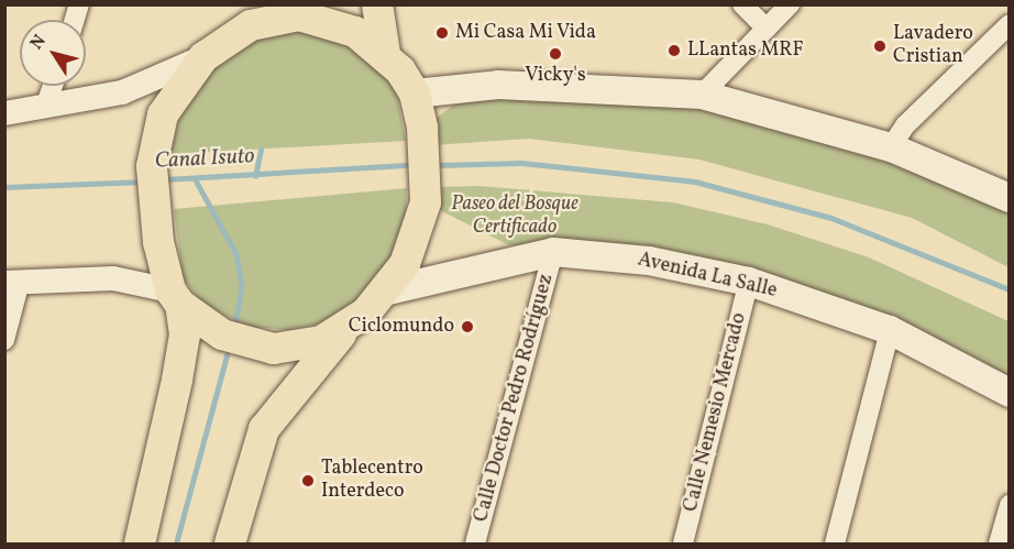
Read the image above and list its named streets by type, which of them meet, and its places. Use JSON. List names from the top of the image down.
{
  "streets": {
    "main road": ["Avenida La Salle"],
    "street": ["Calle Doctor Pedro Rodríguez", "Calle Nemesio Mercado"]
  },
  "crossings": [
    ["Avenida La Salle", "Calle Doctor Pedro Rodríguez"],
    ["Avenida La Salle", "Calle Nemesio Mercado"]
  ],
  "water": ["Canal Isuto"],
  "parks": ["Paseo del Bosque Certificado"],
  "places": [
    "Mi Casa Mi Vida",
    "Lavadero Cristian",
    "LLantas MRF",
    "Vicky's",
    "Ciclomundo",
    "Tablecentro Interdeco"
  ],
  "north": "top left"
}
